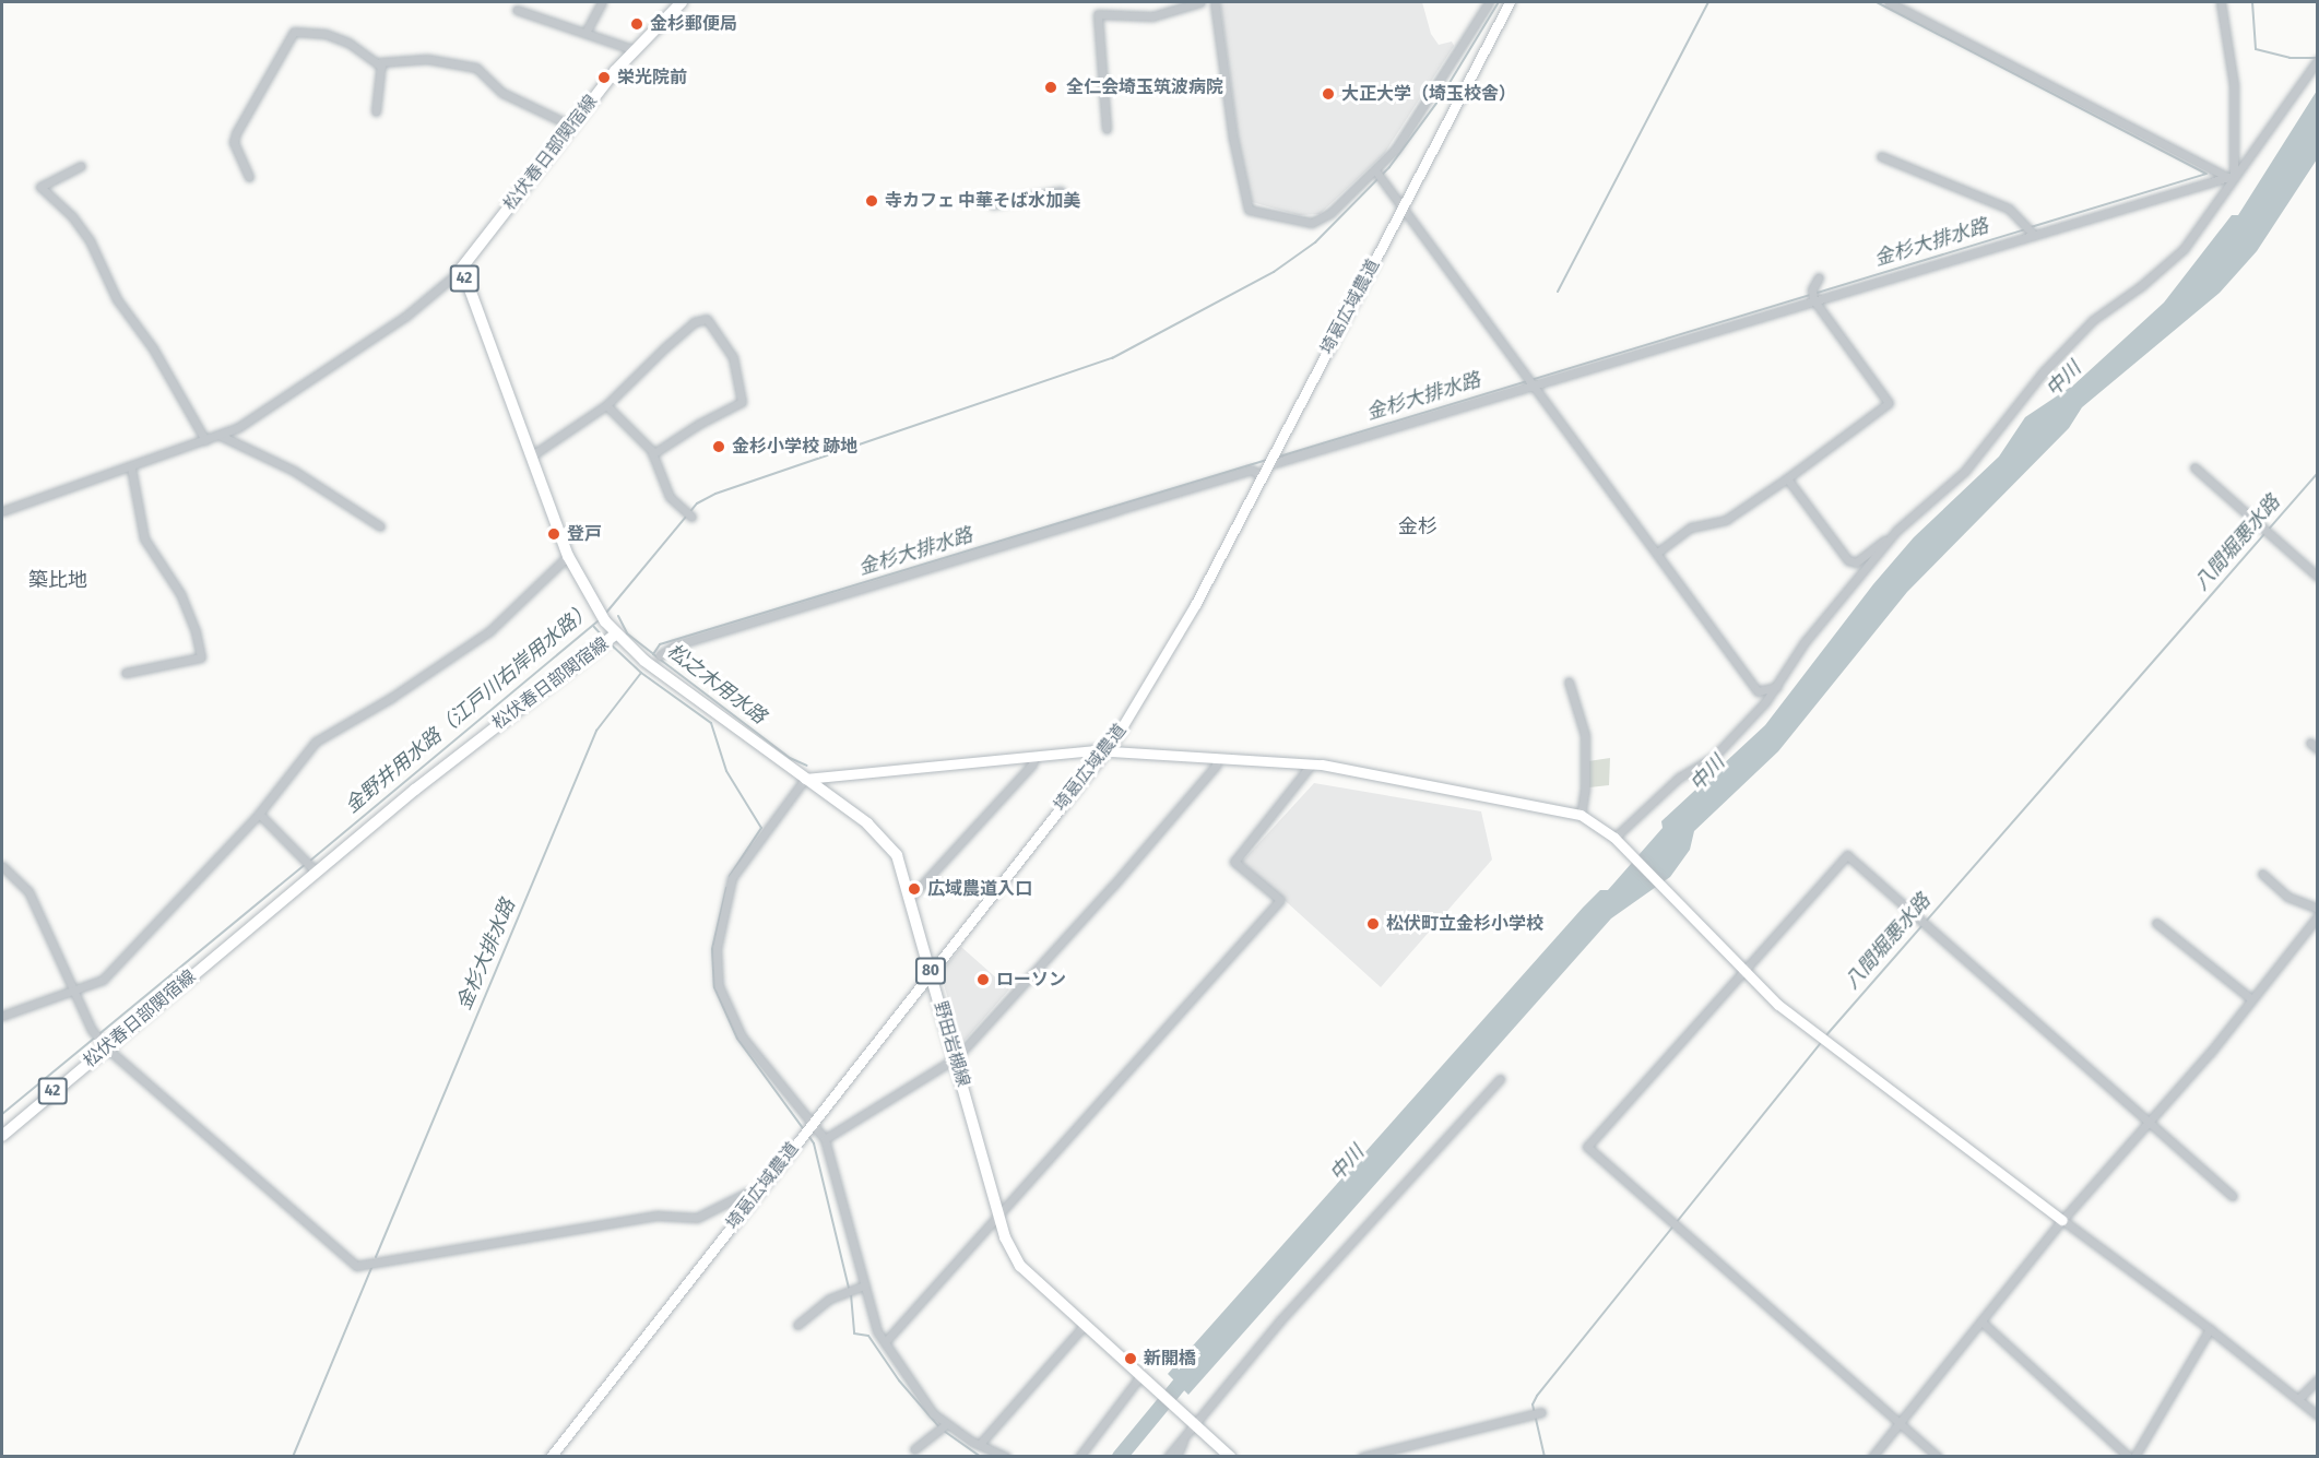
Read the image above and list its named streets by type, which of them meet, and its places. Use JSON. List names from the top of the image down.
{
  "streets": {
    "main road": [
      "松伏春日部関宿線",
      "42",
      "80",
      "野田岩槻線"
    ],
    "street": ["埼葛広域農道"]
  },
  "crossings": [
    ["松伏春日部関宿線", "野田岩槻線"],
    ["埼葛広域農道", "野田岩槻線"]
  ],
  "districts": ["金杉", "築比地"],
  "water": [
    "金杉大排水路",
    "中川",
    "八間堀悪水路",
    "松之木用水路",
    "金野井用水路（江戸川右岸用水路）"
  ],
  "places": [
    "金杉郵便局",
    "栄光院前",
    "全仁会埼玉筑波病院",
    "大正大学（埼玉校舎）",
    "寺カフェ 中華そば水加美",
    "金杉小学校 跡地",
    "登戸",
    "広域農道入口",
    "松伏町立金杉小学校",
    "ローソン",
    "新開橋"
  ]
}
